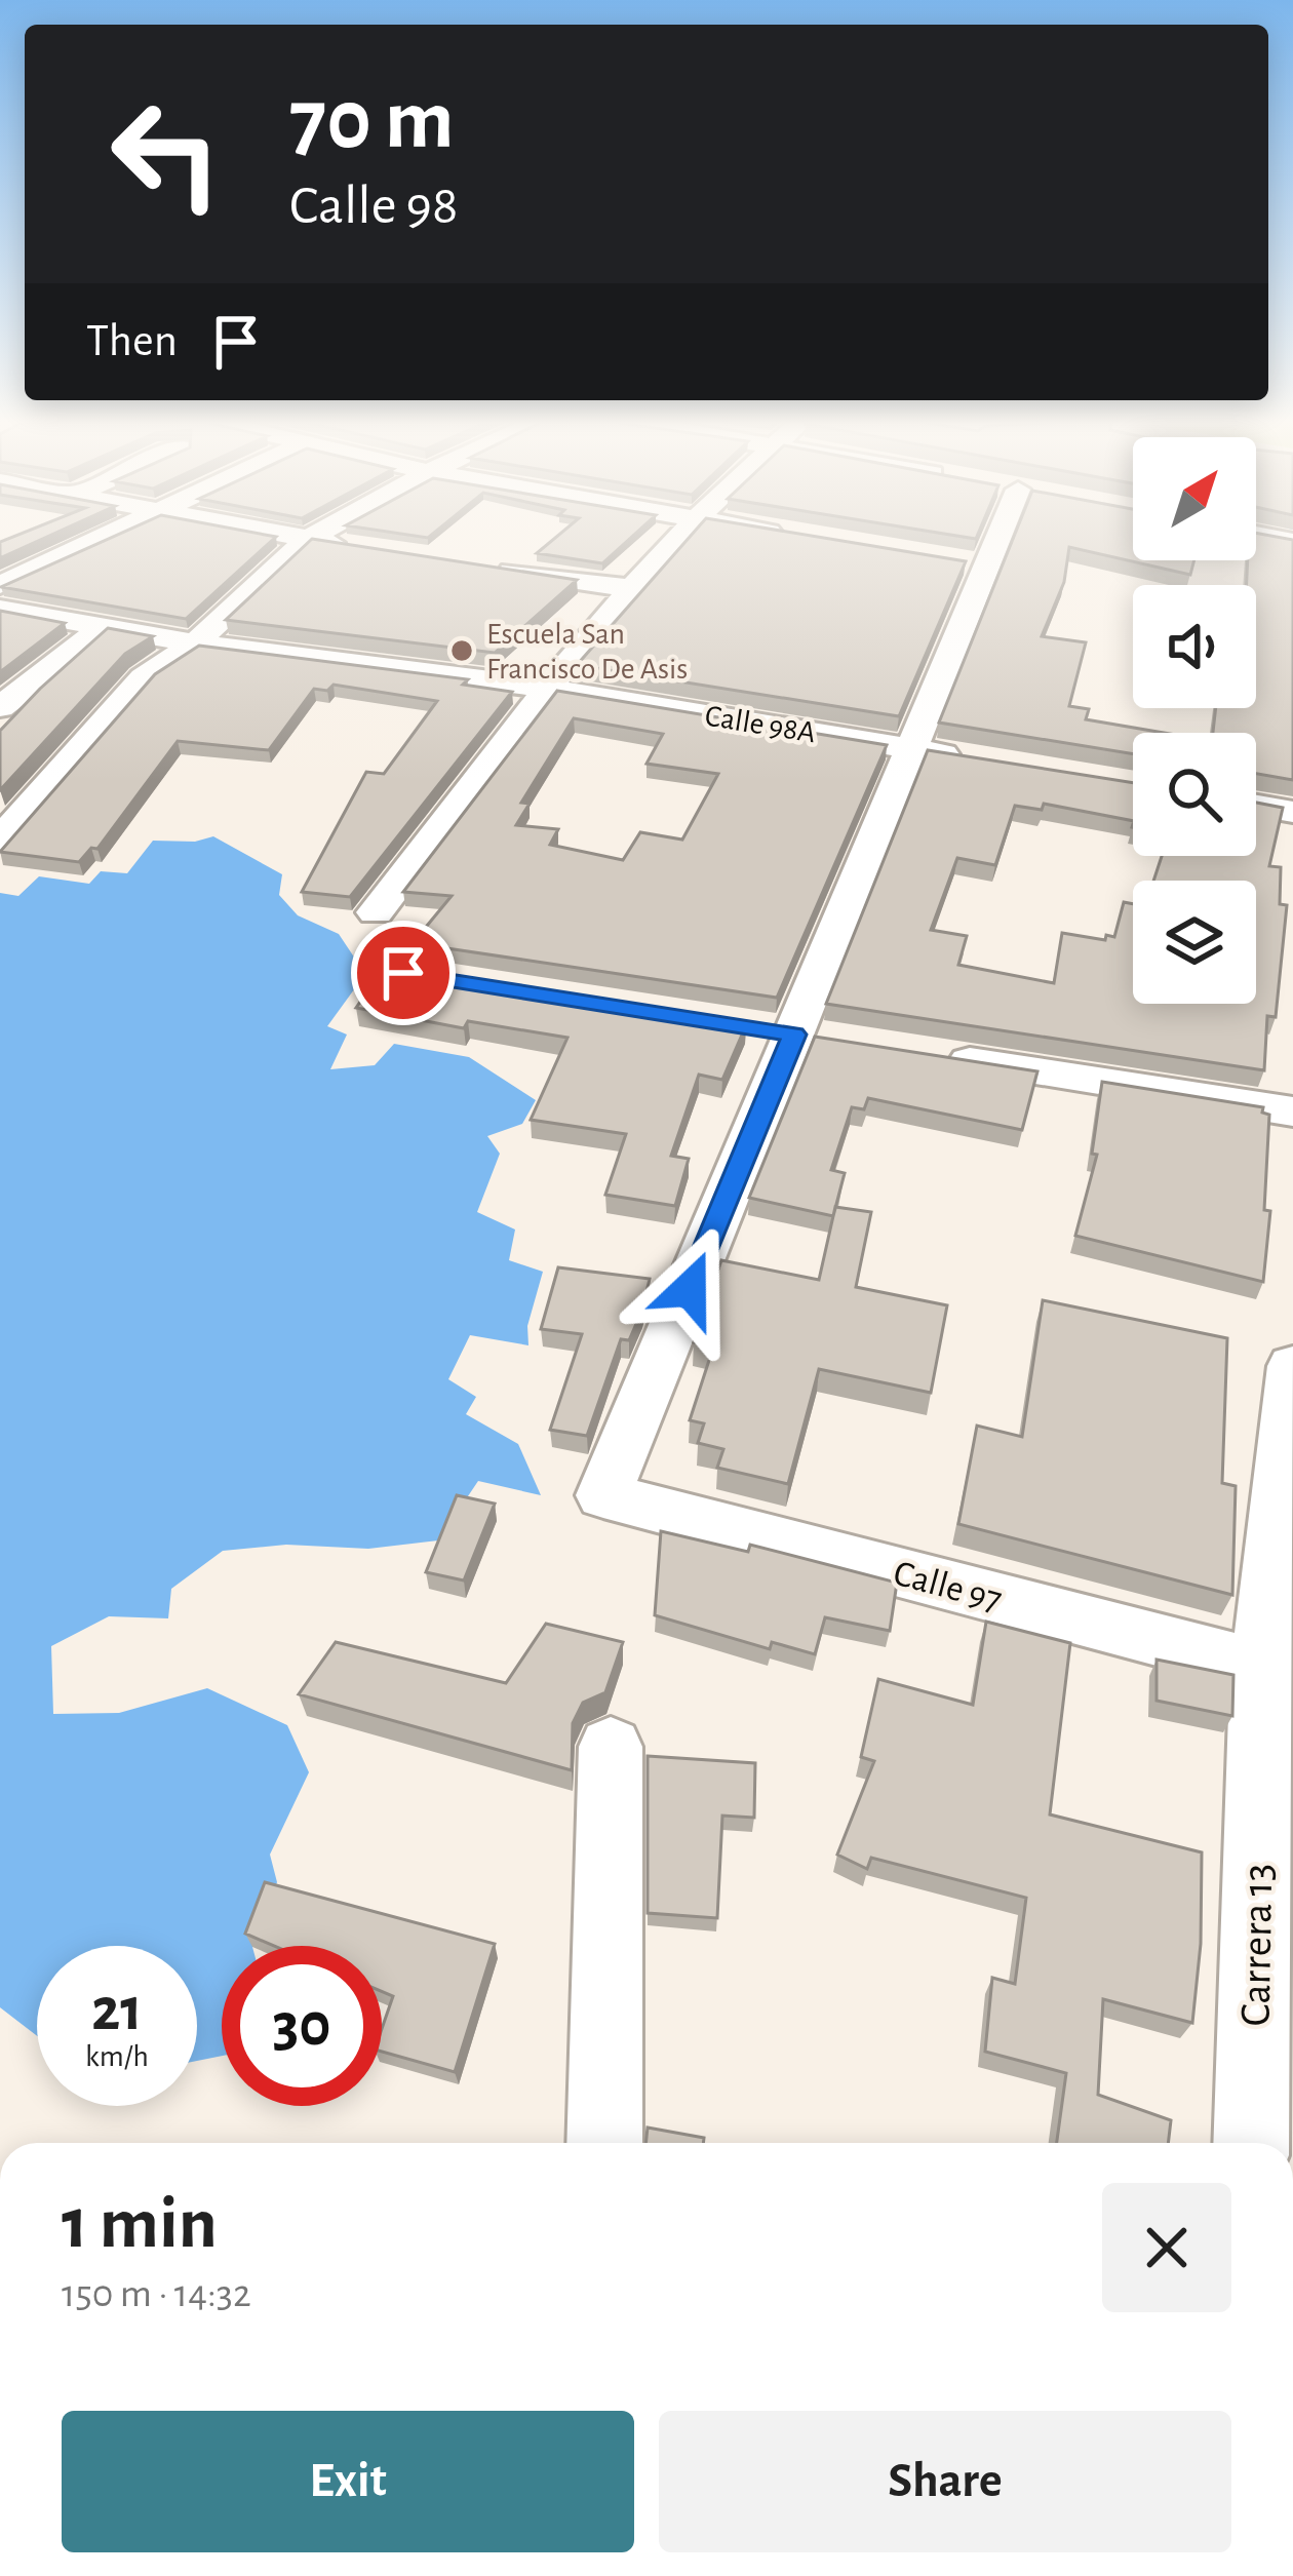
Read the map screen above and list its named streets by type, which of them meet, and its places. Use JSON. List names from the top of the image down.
{
  "streets": {
    "street": ["Calle 98A", "Calle 97", "Carrera 13"]
  },
  "crossings": [
    ["Calle 97", "Carrera 13"]
  ],
  "places": ["Escuela San Francisco De Asis"],
  "north": "top right",
  "page": {
    "turn": ["70 m", "Calle 98"],
    "then": "Then",
    "speed": "21 km/h",
    "limit": "30",
    "heading": ["1 min", "150 m · 14:32"],
    "buttons": ["Exit", "Share"]
  }
}
